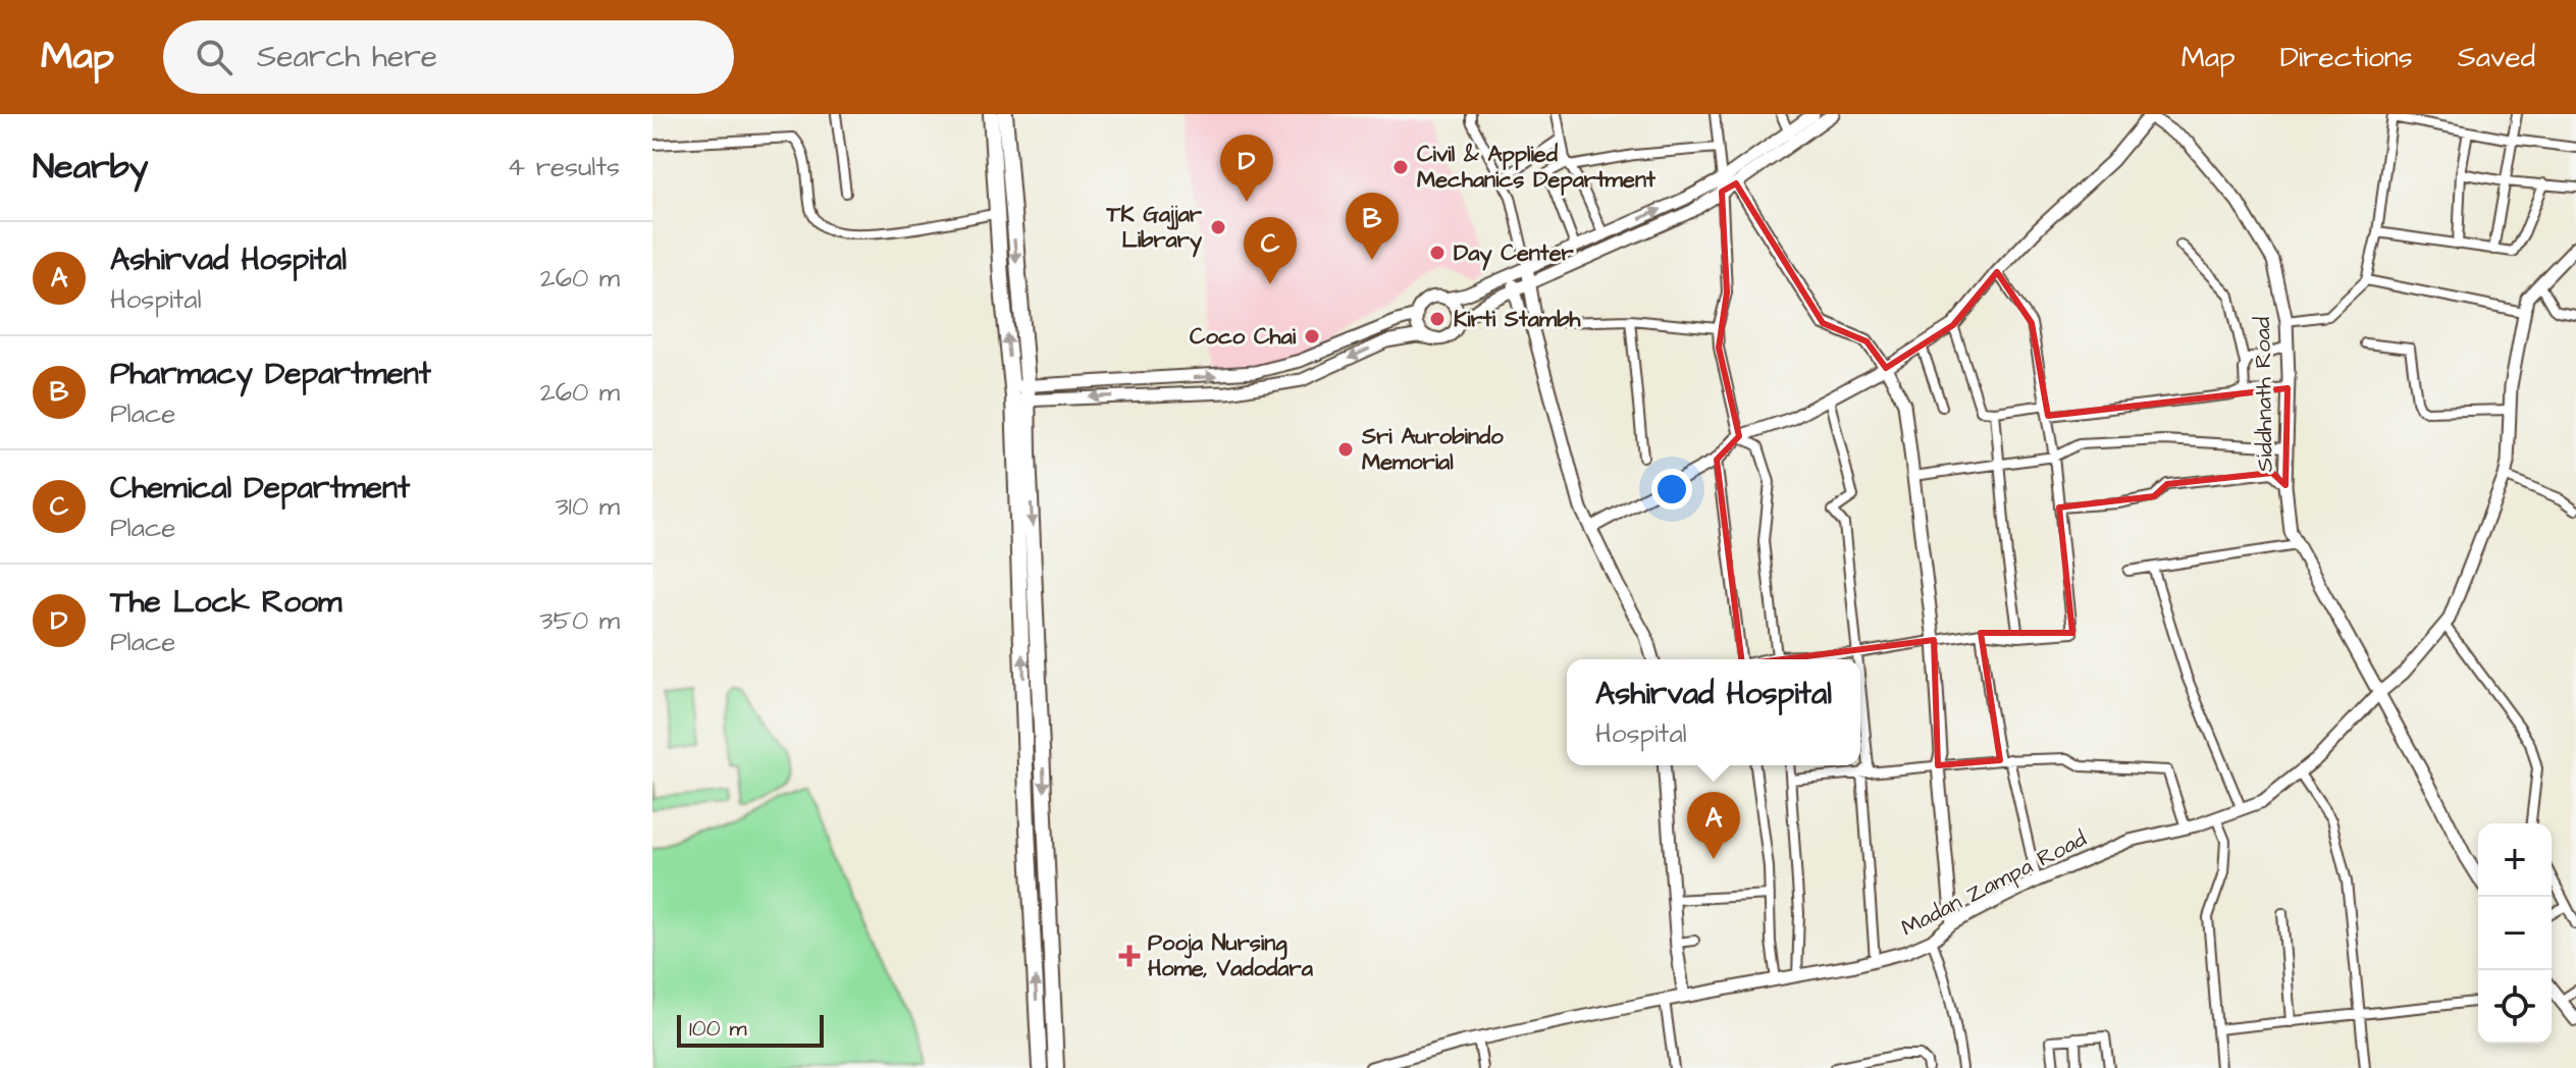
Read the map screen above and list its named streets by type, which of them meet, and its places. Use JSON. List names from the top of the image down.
{
  "streets": {
    "main road": ["Siddhnath Road", "Madan Zampa Road"]
  },
  "crossings": [
    ["Siddhnath Road", "Madan Zampa Road"]
  ],
  "places": {
    "other": [
      "Civil & Applied Mechanics Department",
      "TK Gajjar Library",
      "Day Center",
      "Kirti Stambh",
      "Coco Chai",
      "Sri Aurobindo Memorial"
    ],
    "health": ["Pooja Nursing Home, Vadodara"]
  },
  "scale_bar": "100 m",
  "page": {
    "header": "Map",
    "search": "Search here",
    "nav": ["Map", "Directions", "Saved"],
    "heading": ["Nearby", "4 results"],
    "pins": [
      "D",
      "B",
      "C",
      "A"
    ],
    "list": [
      {
        "mark": "A",
        "name": "Ashirvad Hospital",
        "note": "Hospital",
        "value": "260 m"
      },
      {
        "mark": "B",
        "name": "Pharmacy Department",
        "note": "Place",
        "value": "260 m"
      },
      {
        "mark": "C",
        "name": "Chemical Department",
        "note": "Place",
        "value": "310 m"
      },
      {
        "mark": "D",
        "name": "The Lock Room",
        "note": "Place",
        "value": "350 m"
      }
    ],
    "popup": ["Ashirvad Hospital", "Hospital"],
    "map_buttons": ["+", "−"],
    "scale": "100 m"
  }
}
